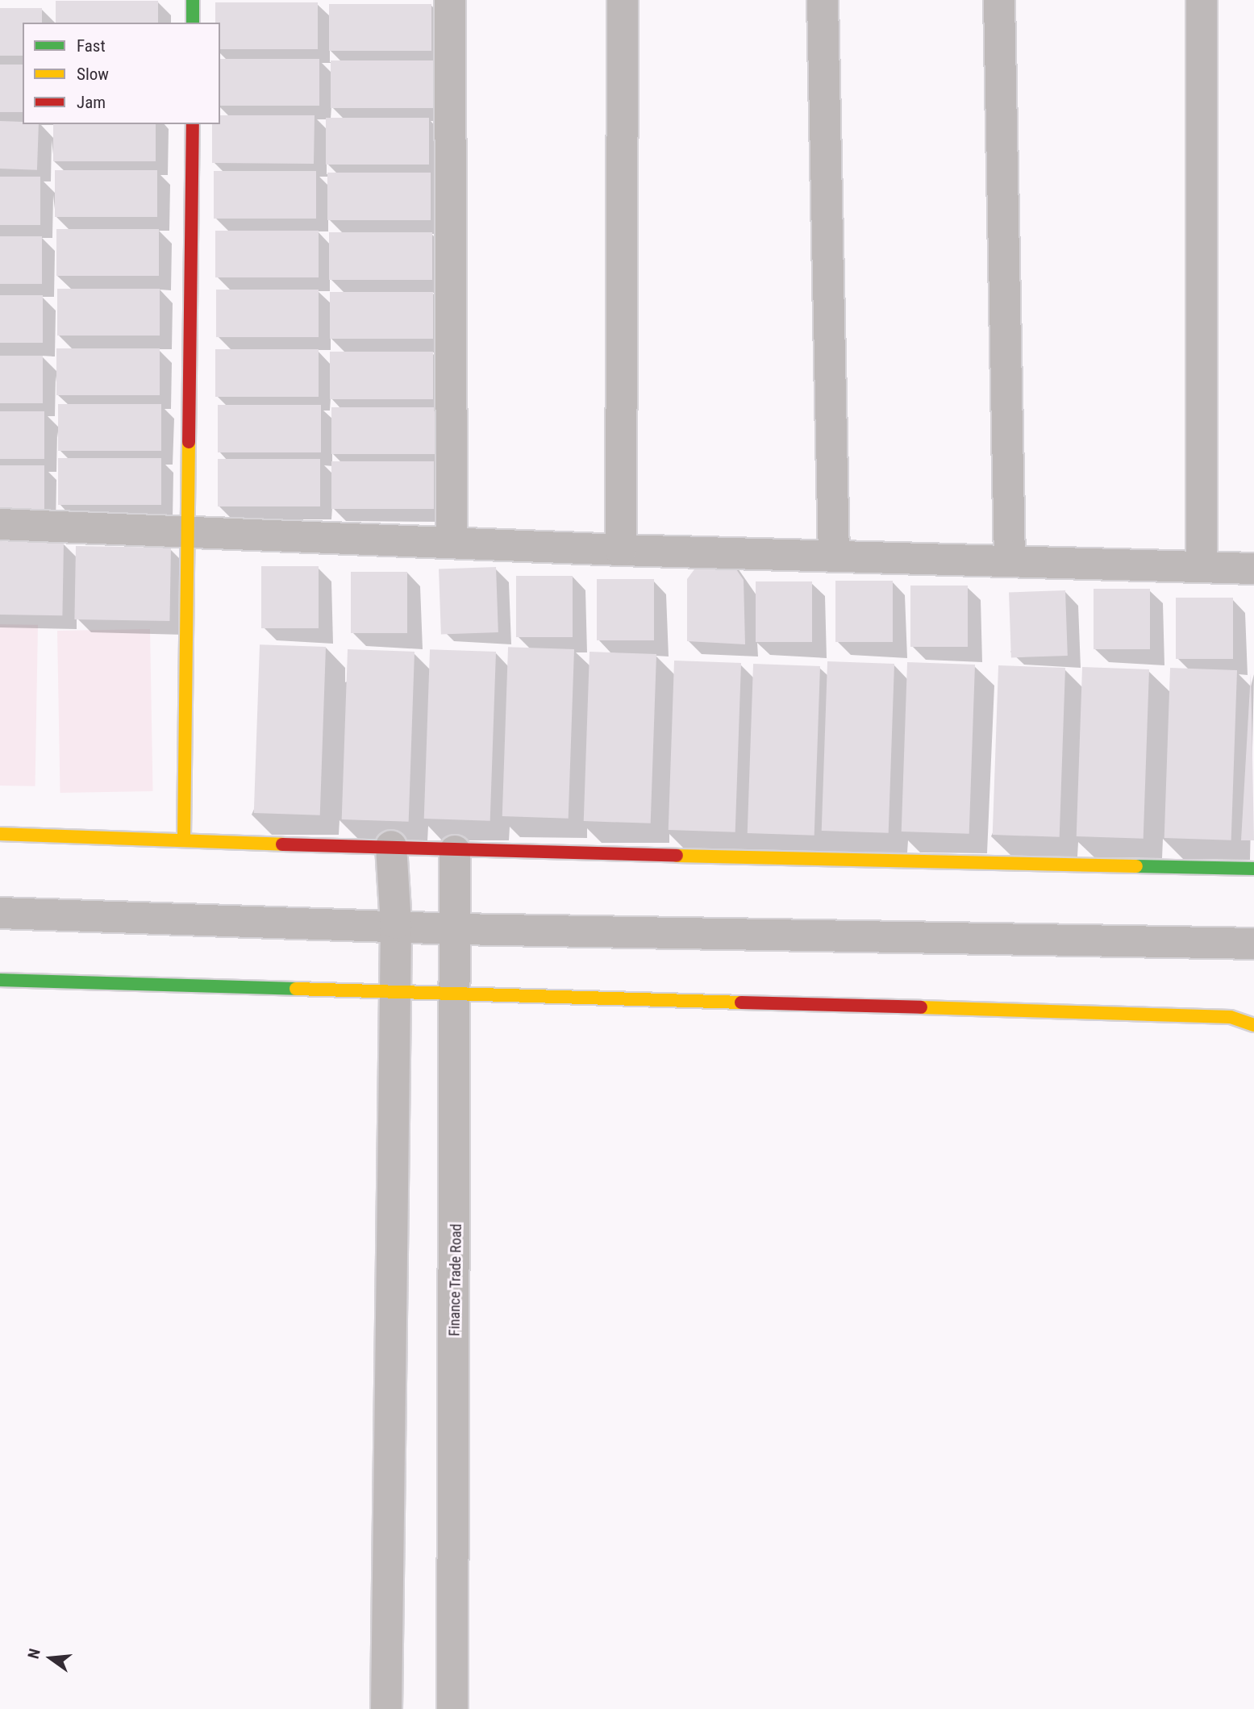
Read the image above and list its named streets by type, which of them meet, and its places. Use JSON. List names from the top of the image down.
{
  "streets": {
    "street": ["Finance Trade Road"]
  },
  "legend": ["Fast", "Slow", "Jam"],
  "north": "left"
}
